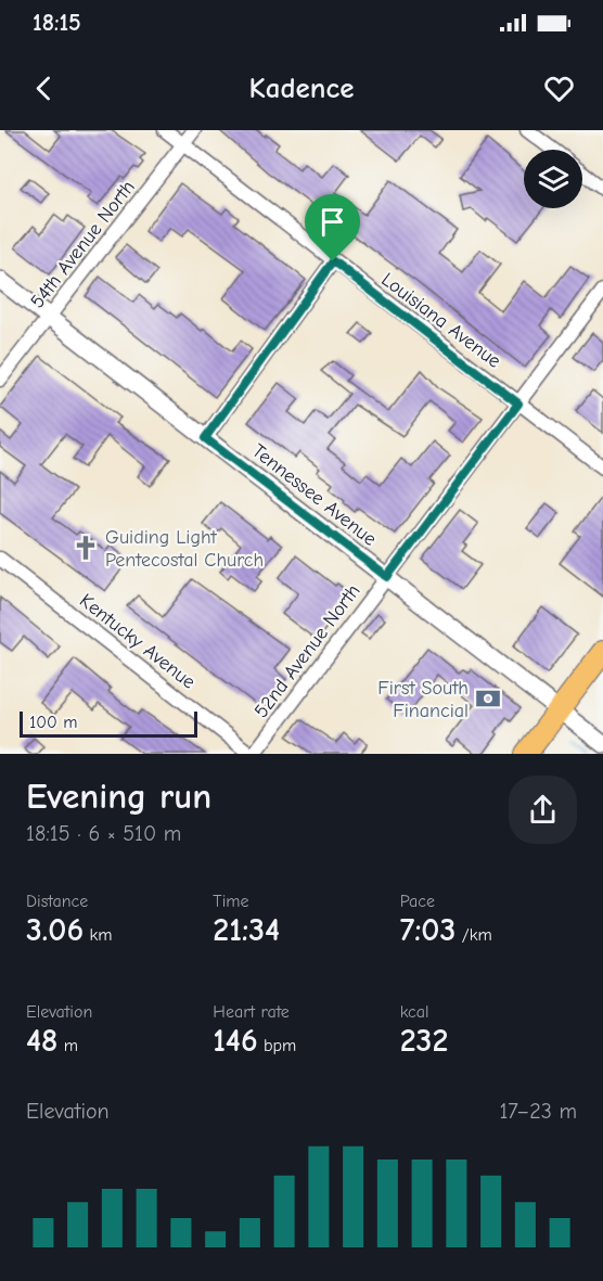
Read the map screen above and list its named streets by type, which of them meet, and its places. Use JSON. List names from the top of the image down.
{
  "streets": {
    "street": [
      "54th Avenue North",
      "Louisiana Avenue",
      "Tennessee Avenue",
      "Kentucky Avenue",
      "52nd Avenue North"
    ]
  },
  "crossings": [
    ["54th Avenue North", "Louisiana Avenue"],
    ["54th Avenue North", "Tennessee Avenue"],
    ["Louisiana Avenue", "52nd Avenue North"],
    ["Tennessee Avenue", "52nd Avenue North"],
    ["Kentucky Avenue", "52nd Avenue North"]
  ],
  "places": {
    "church": ["Guiding Light Pentecostal Church"],
    "bank": ["First South Financial"]
  },
  "scale_bar": "100 m",
  "page": {
    "status": "18:15",
    "header": "Kadence",
    "scale": "100 m",
    "heading": ["Evening run", "18:15 · 6 × 510 m"],
    "stats": [
      ["Distance", "3.06 km"],
      ["Time", "21:34"],
      ["Pace", "7:03 /km"],
      ["Elevation", "48 m"],
      ["Heart rate", "146 bpm"],
      ["kcal", "232"]
    ],
    "chart": ["Elevation", "17–23 m"]
  }
}
